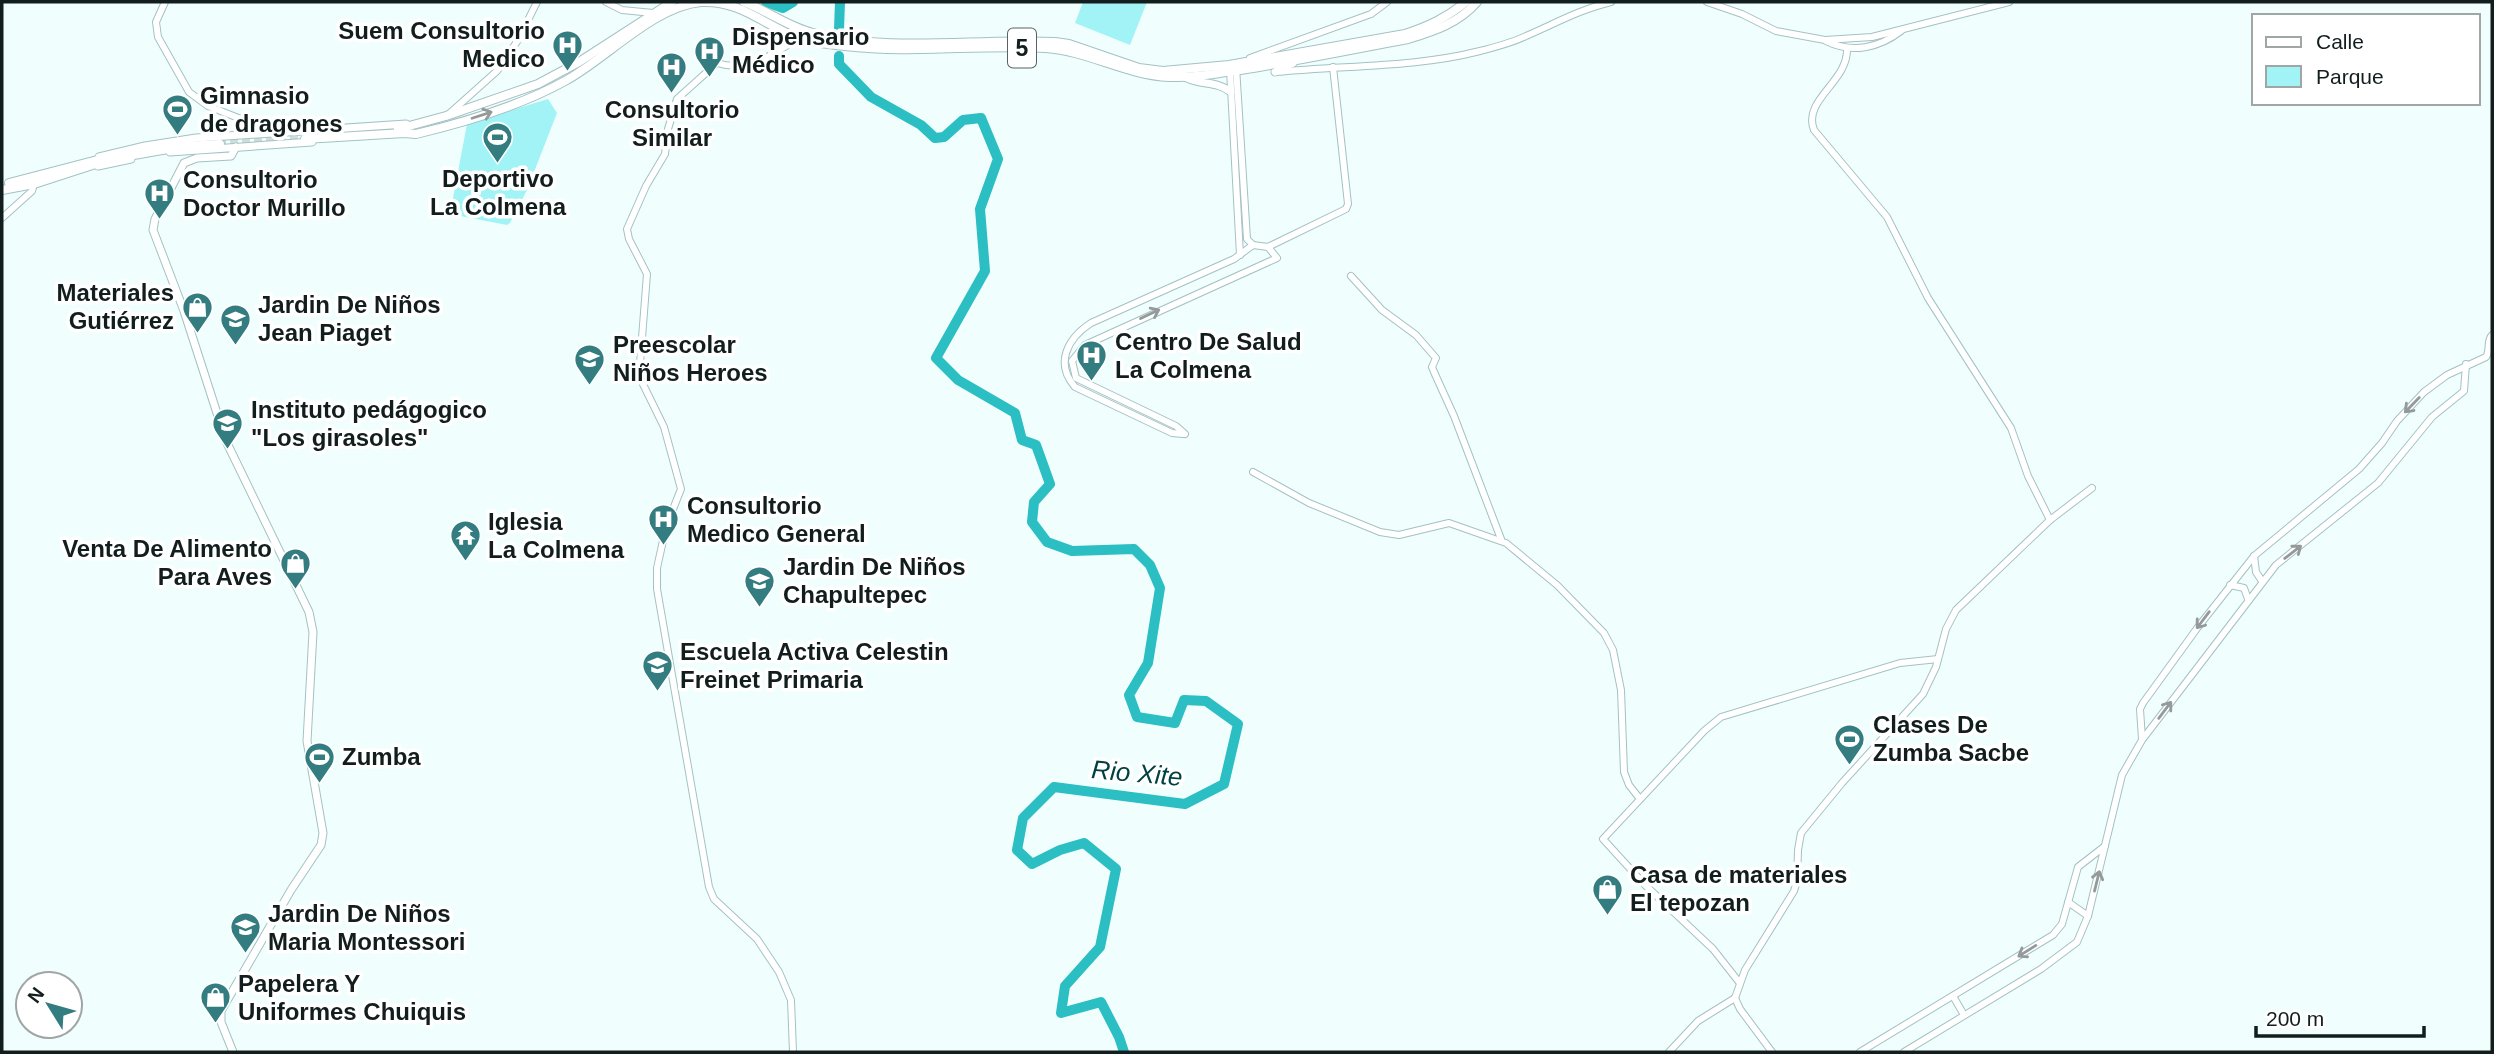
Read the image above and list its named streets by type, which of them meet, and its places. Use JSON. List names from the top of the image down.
{
  "streets": {
    "main road": ["5"]
  },
  "water": ["Rio Xite"],
  "places": {
    "hospital": [
      "Suem Consultorio Medico",
      "Dispensario Médico",
      "Consultorio Similar",
      "Consultorio Doctor Murillo",
      "Centro De Salud La Colmena",
      "Consultorio Medico General"
    ],
    "sports": [
      "Gimnasio de dragones",
      "Deportivo La Colmena",
      "Clases De Zumba Sacbe",
      "Zumba"
    ],
    "shop": [
      "Materiales Gutiérrez",
      "Venta De Alimento Para Aves",
      "Casa de materiales El tepozan",
      "Papelera Y Uniformes Chuiquis"
    ],
    "school or university": [
      "Jardin De Niños Jean Piaget",
      "Preescolar Niños Heroes",
      "Instituto pedágogico \"Los girasoles\"",
      "Jardin De Niños Chapultepec",
      "Escuela Activa Celestin Freinet Primaria",
      "Jardin De Niños Maria Montessori"
    ],
    "temple": ["Iglesia La Colmena"]
  },
  "legend": ["Calle", "Parque"],
  "scale_bar": "200 m",
  "north": "top left"
}
